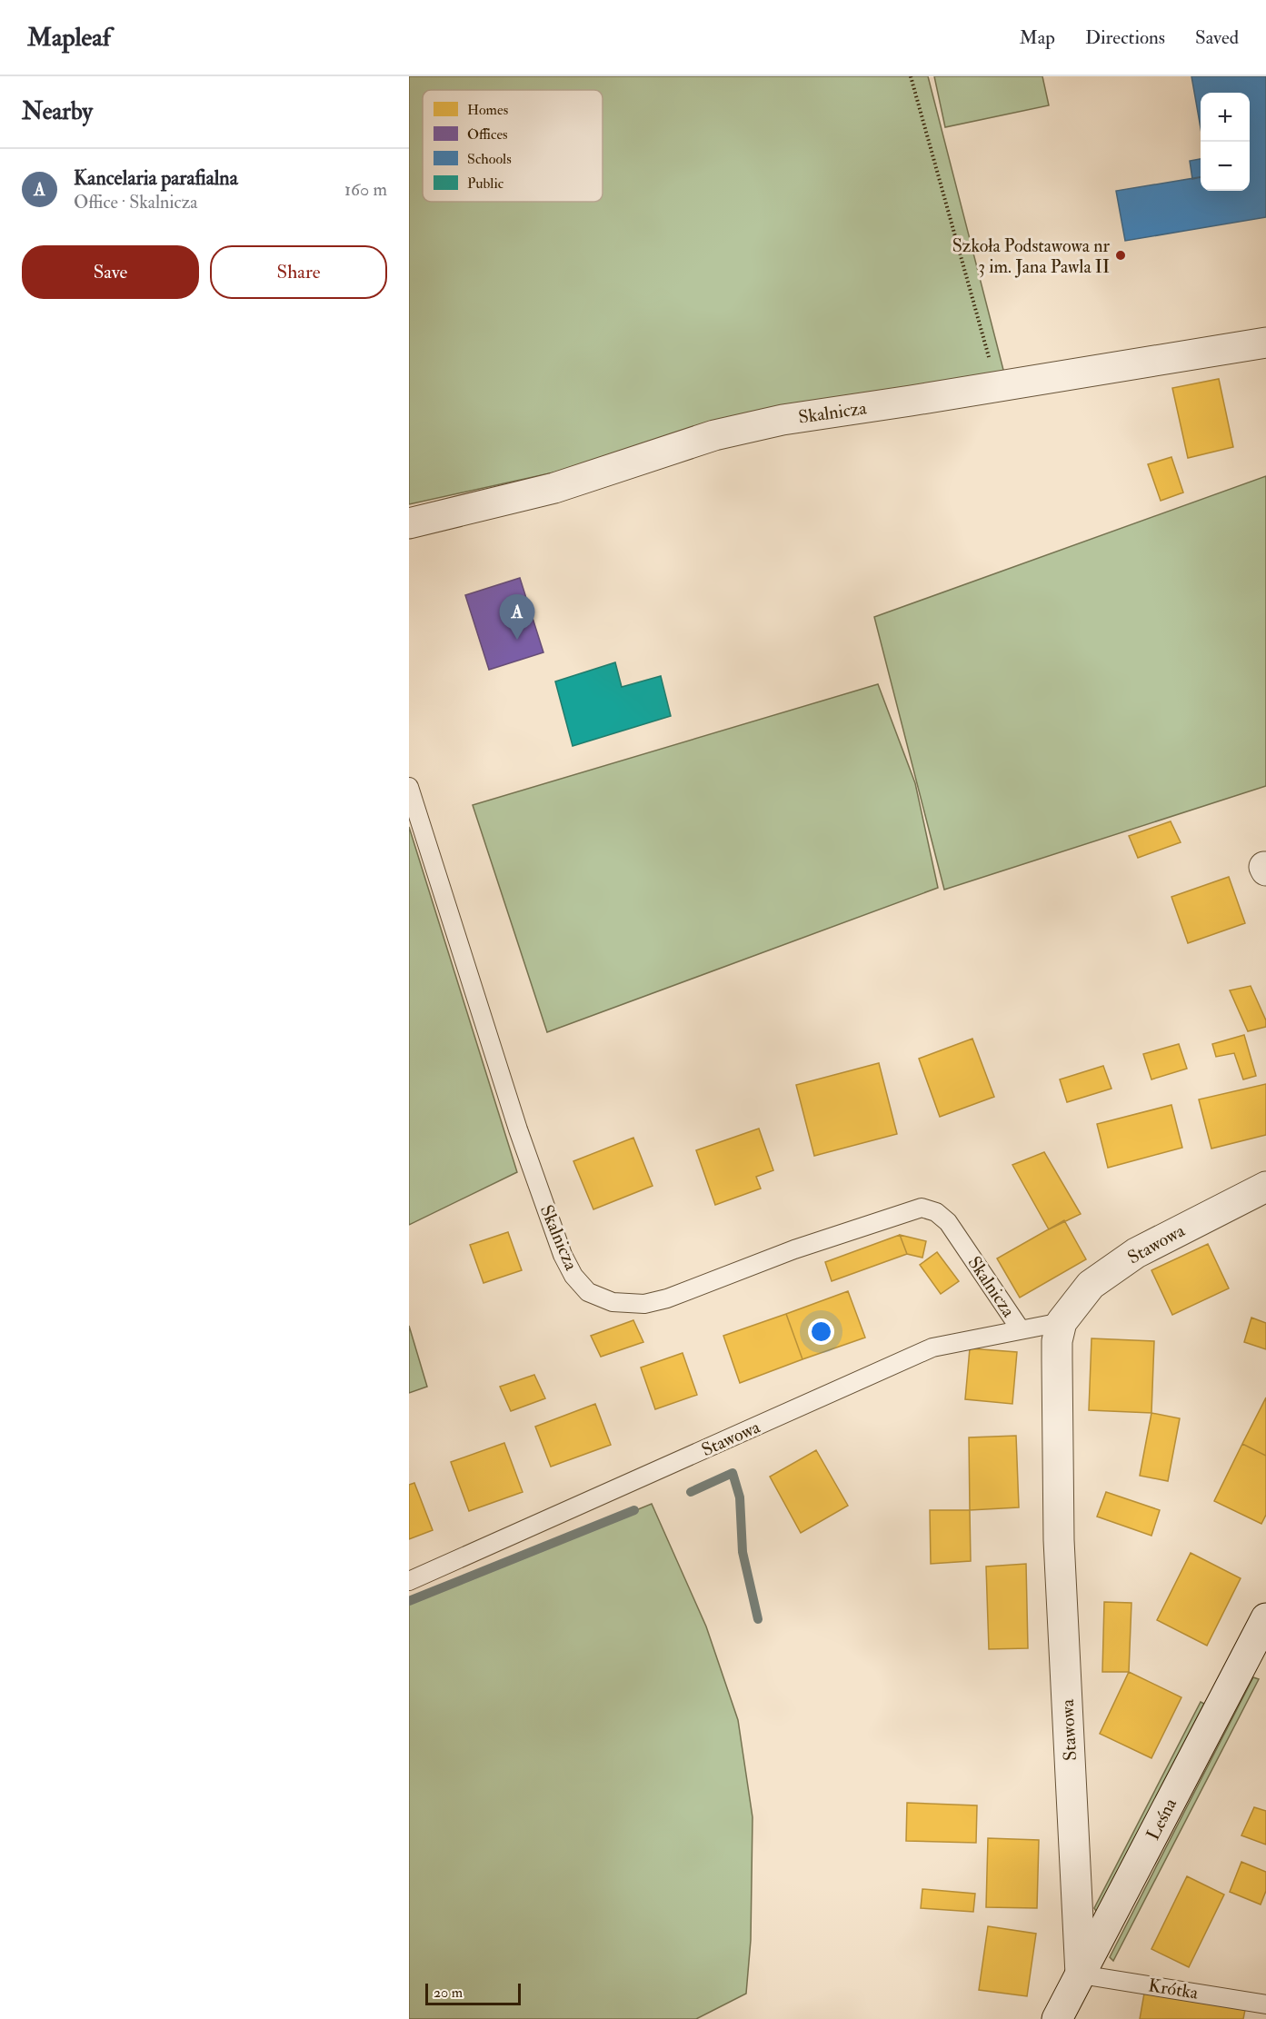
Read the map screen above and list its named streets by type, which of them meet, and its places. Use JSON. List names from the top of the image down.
{
  "streets": {
    "street": ["Skalnicza", "Stawowa", "Leśna"],
    "lane": ["Krótka"]
  },
  "crossings": [
    ["Skalnicza", "Stawowa"],
    ["Stawowa", "Leśna"],
    ["Stawowa", "Krótka"],
    ["Leśna", "Krótka"]
  ],
  "places": ["Szkoła Podstawowa nr 3 im. Jana Pawla II"],
  "legend": [
    "Homes",
    "Offices",
    "Schools",
    "Public"
  ],
  "scale_bar": "20 m",
  "page": {
    "header": "Mapleaf",
    "nav": ["Map", "Directions", "Saved"],
    "heading": "Nearby",
    "map_buttons": ["+", "−"],
    "list": [
      {
        "mark": "A",
        "name": "Kancelaria parafialna",
        "note": "Office · Skalnicza",
        "value": "160 m"
      }
    ],
    "buttons": ["Save", "Share"],
    "pins": "A",
    "scale": "20 m"
  }
}
